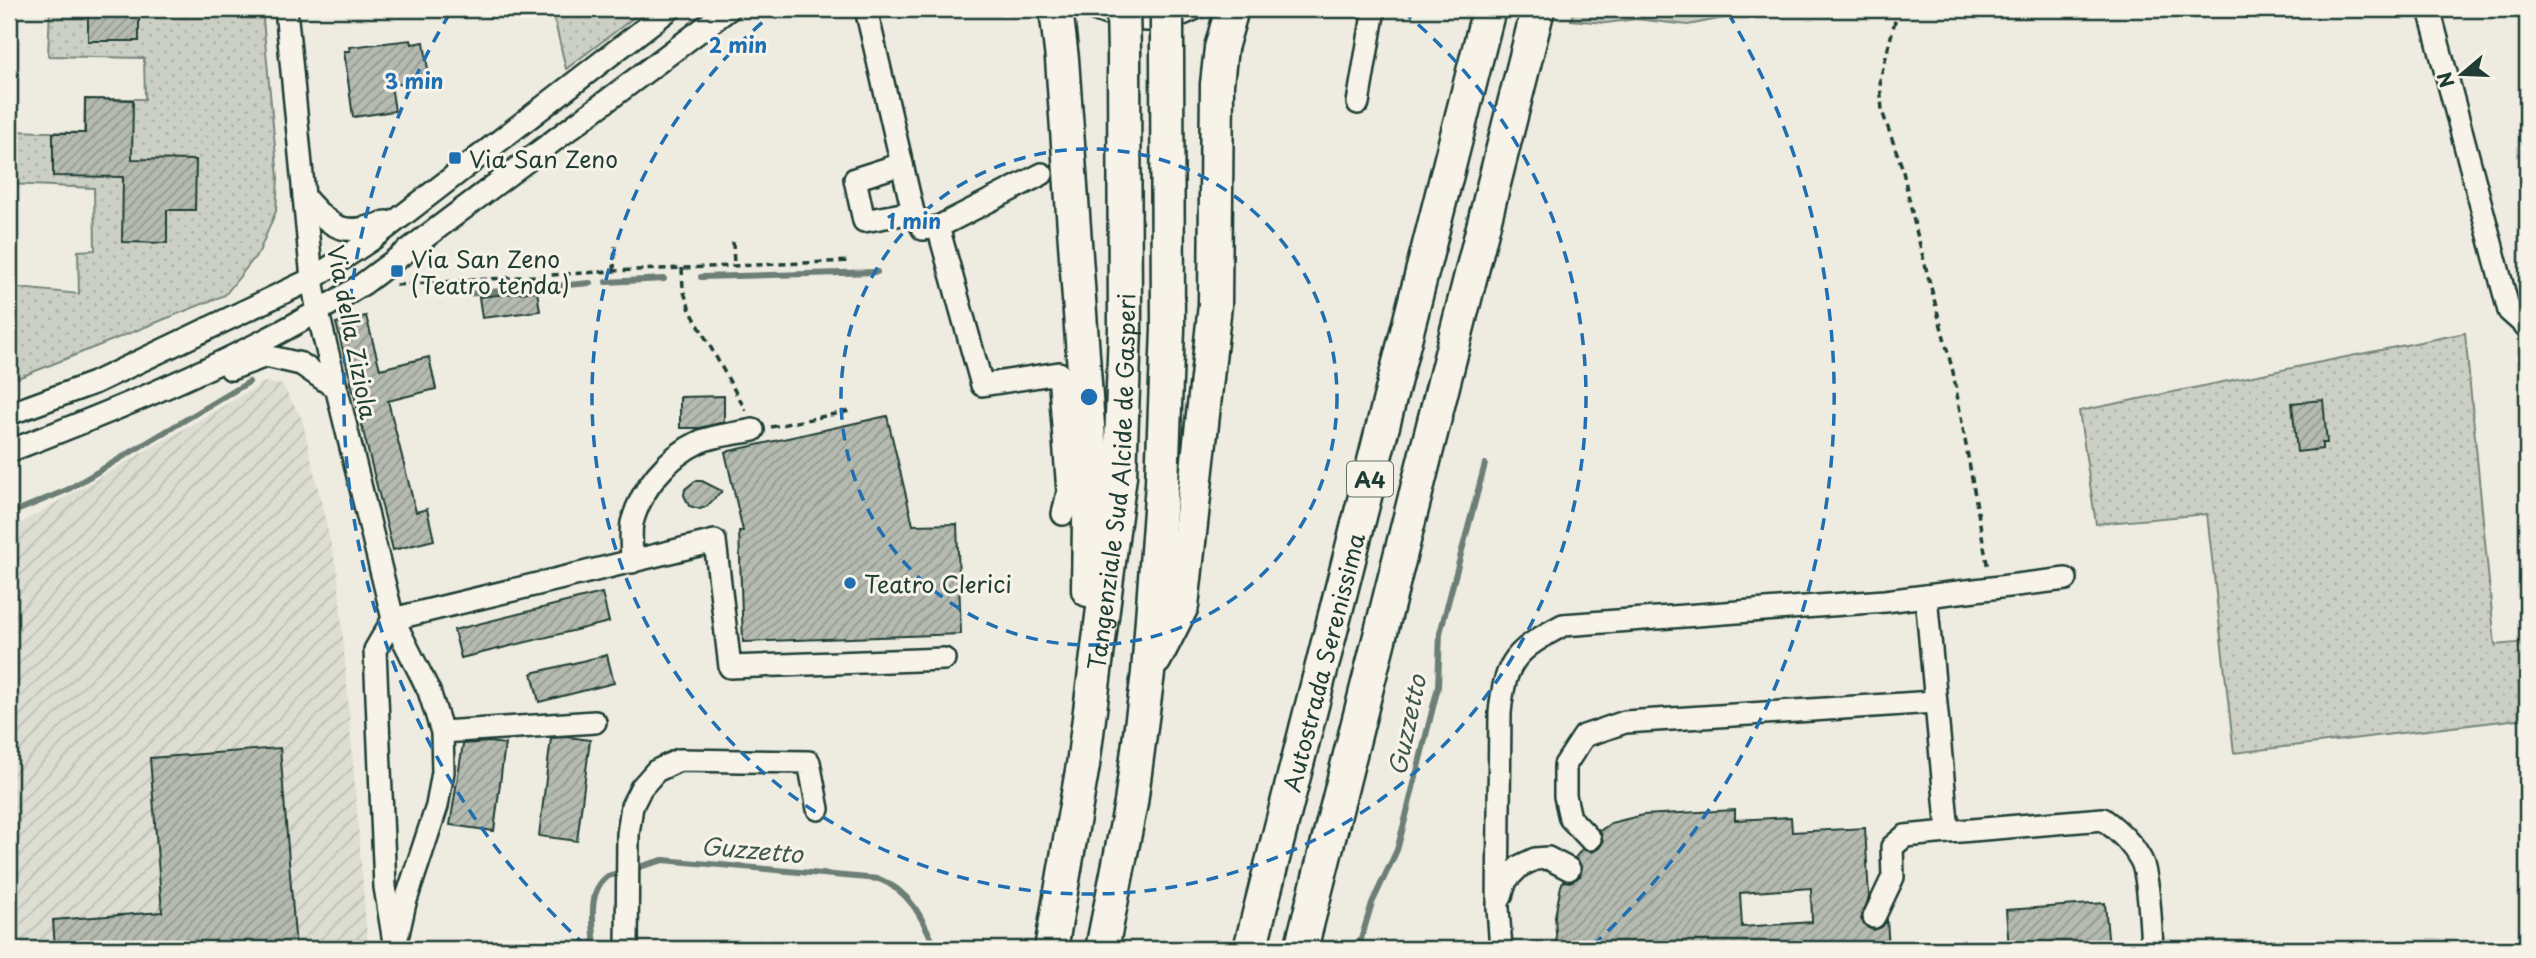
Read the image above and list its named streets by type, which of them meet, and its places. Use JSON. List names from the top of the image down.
{
  "streets": {
    "highway": ["A4", "Tangenziale Sud Alcide de Gasperi", "Autostrada Serenissima"],
    "street": ["Via della Ziziola"]
  },
  "water": ["Guzzetto"],
  "places": {
    "transit": ["Via San Zeno", "Via San Zeno (Teatro tenda)"],
    "other": ["Teatro Clerici"]
  },
  "north": "left",
  "rings": ["2 min", "3 min", "1 min"]
}
